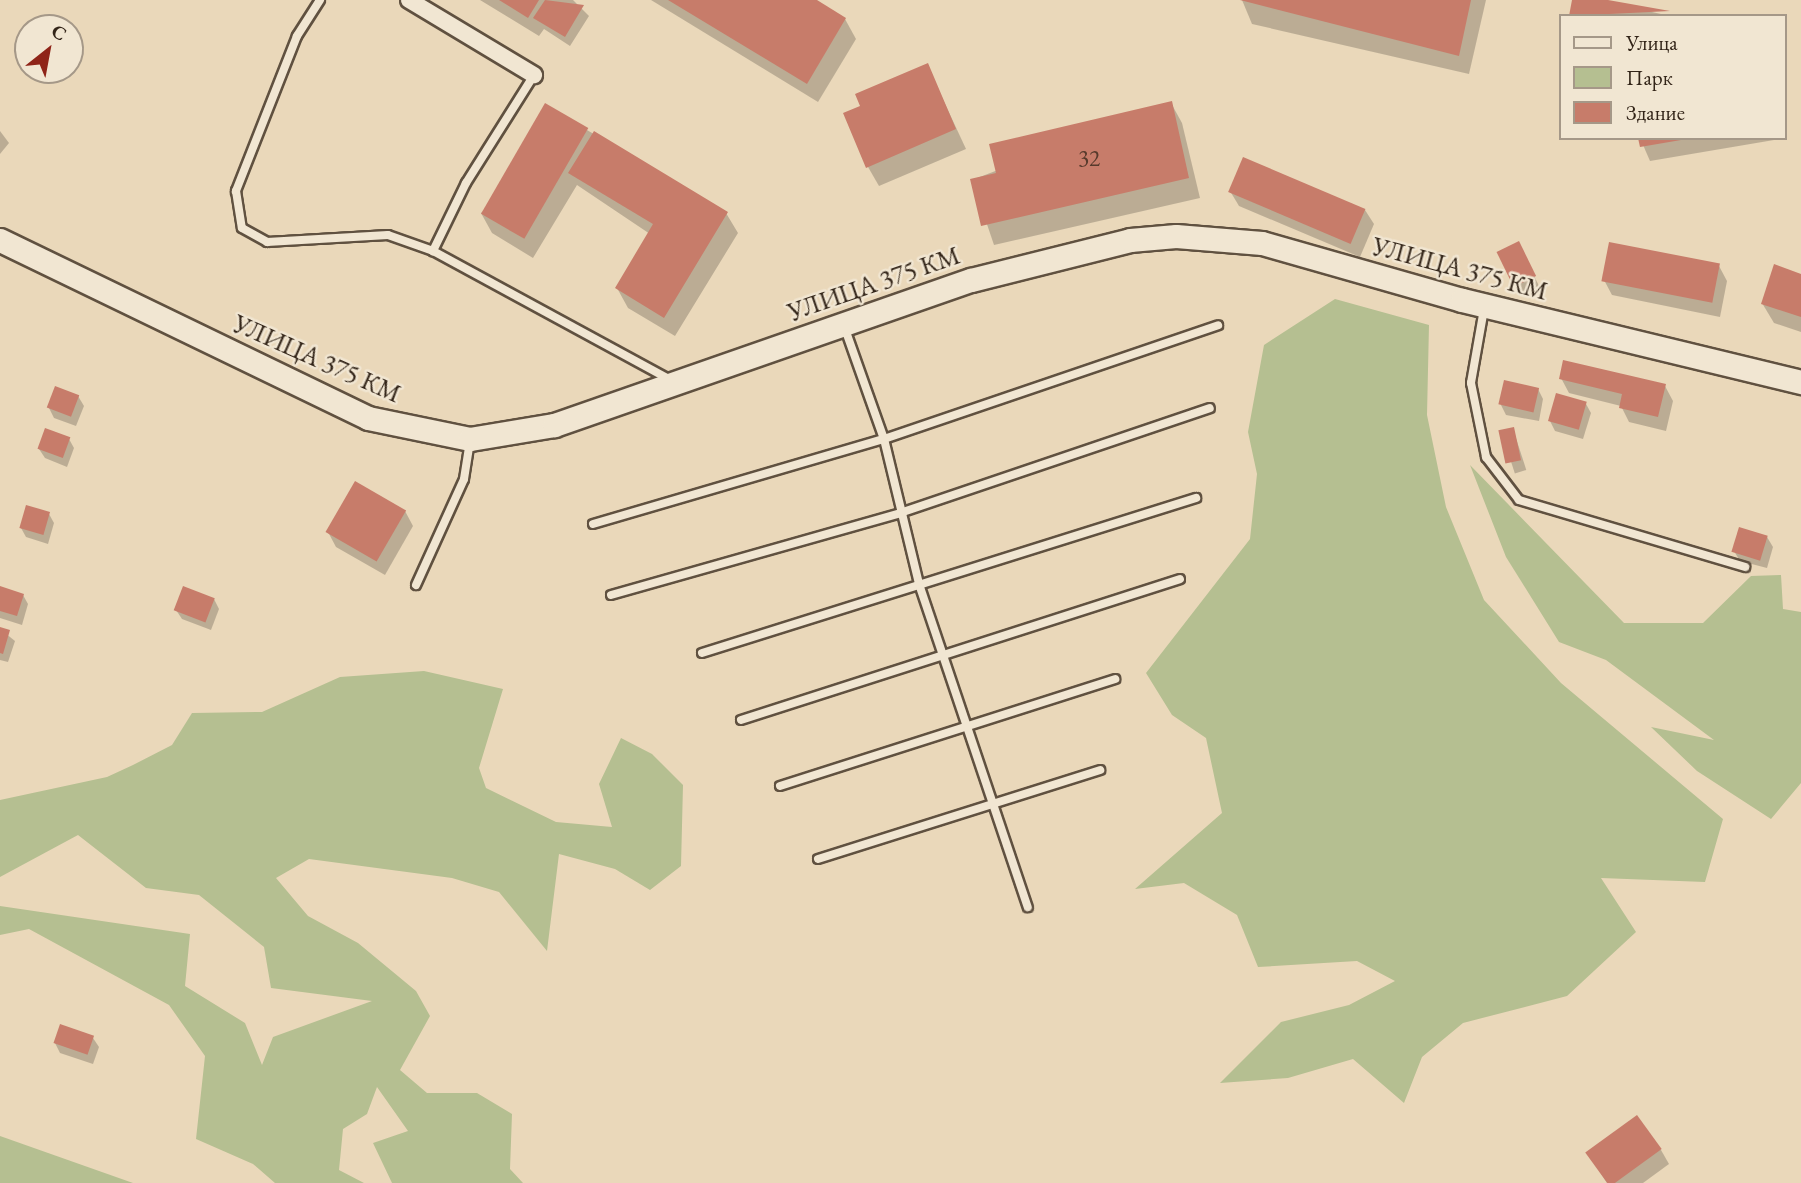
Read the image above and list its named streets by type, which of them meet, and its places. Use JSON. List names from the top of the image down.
{
  "streets": {
    "main road": ["УЛИЦА 375 КМ"]
  },
  "house_numbers": ["32"],
  "legend": ["Улица", "Парк", "Здание"],
  "north": "top right"
}
